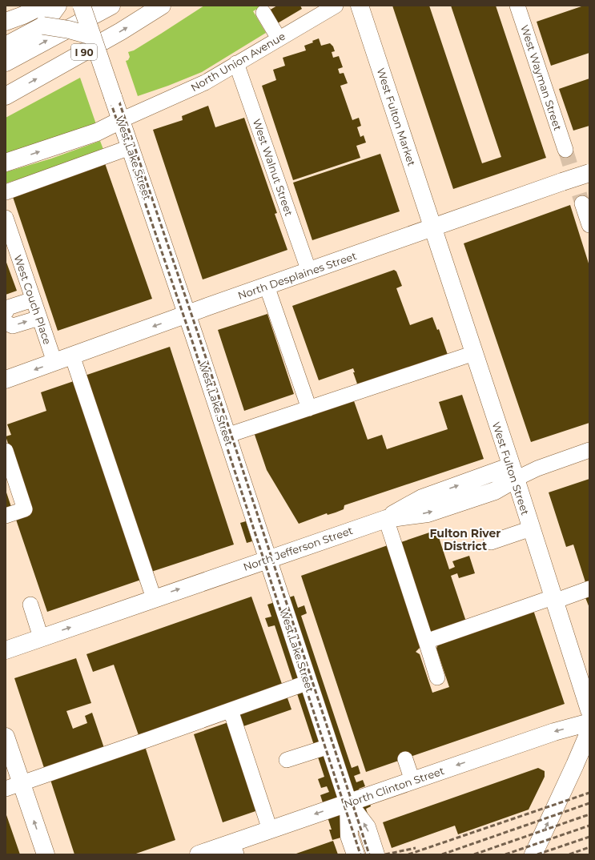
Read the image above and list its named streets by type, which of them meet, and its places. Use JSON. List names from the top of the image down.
{
  "streets": {
    "main road": [
      "I 90",
      "West Fulton Market",
      "West Lake Street",
      "North Desplaines Street",
      "West Fulton Street",
      "North Jefferson Street",
      "North Clinton Street"
    ],
    "street": [
      "North Union Avenue",
      "West Wayman Street",
      "West Walnut Street",
      "West Couch Place"
    ]
  },
  "crossings": [
    ["North Union Avenue", "West Lake Street"],
    ["North Union Avenue", "West Walnut Street"],
    ["West Fulton Market", "North Desplaines Street"],
    ["West Fulton Market", "West Fulton Street"],
    ["West Lake Street", "North Desplaines Street"],
    ["West Lake Street", "North Jefferson Street"],
    ["West Lake Street", "North Clinton Street"],
    ["West Walnut Street", "North Desplaines Street"],
    ["North Desplaines Street", "West Couch Place"],
    ["North Desplaines Street", "West Fulton Street"],
    ["West Fulton Street", "North Jefferson Street"]
  ],
  "one_way": ["North Clinton Street"],
  "districts": ["Fulton River District"]
}
